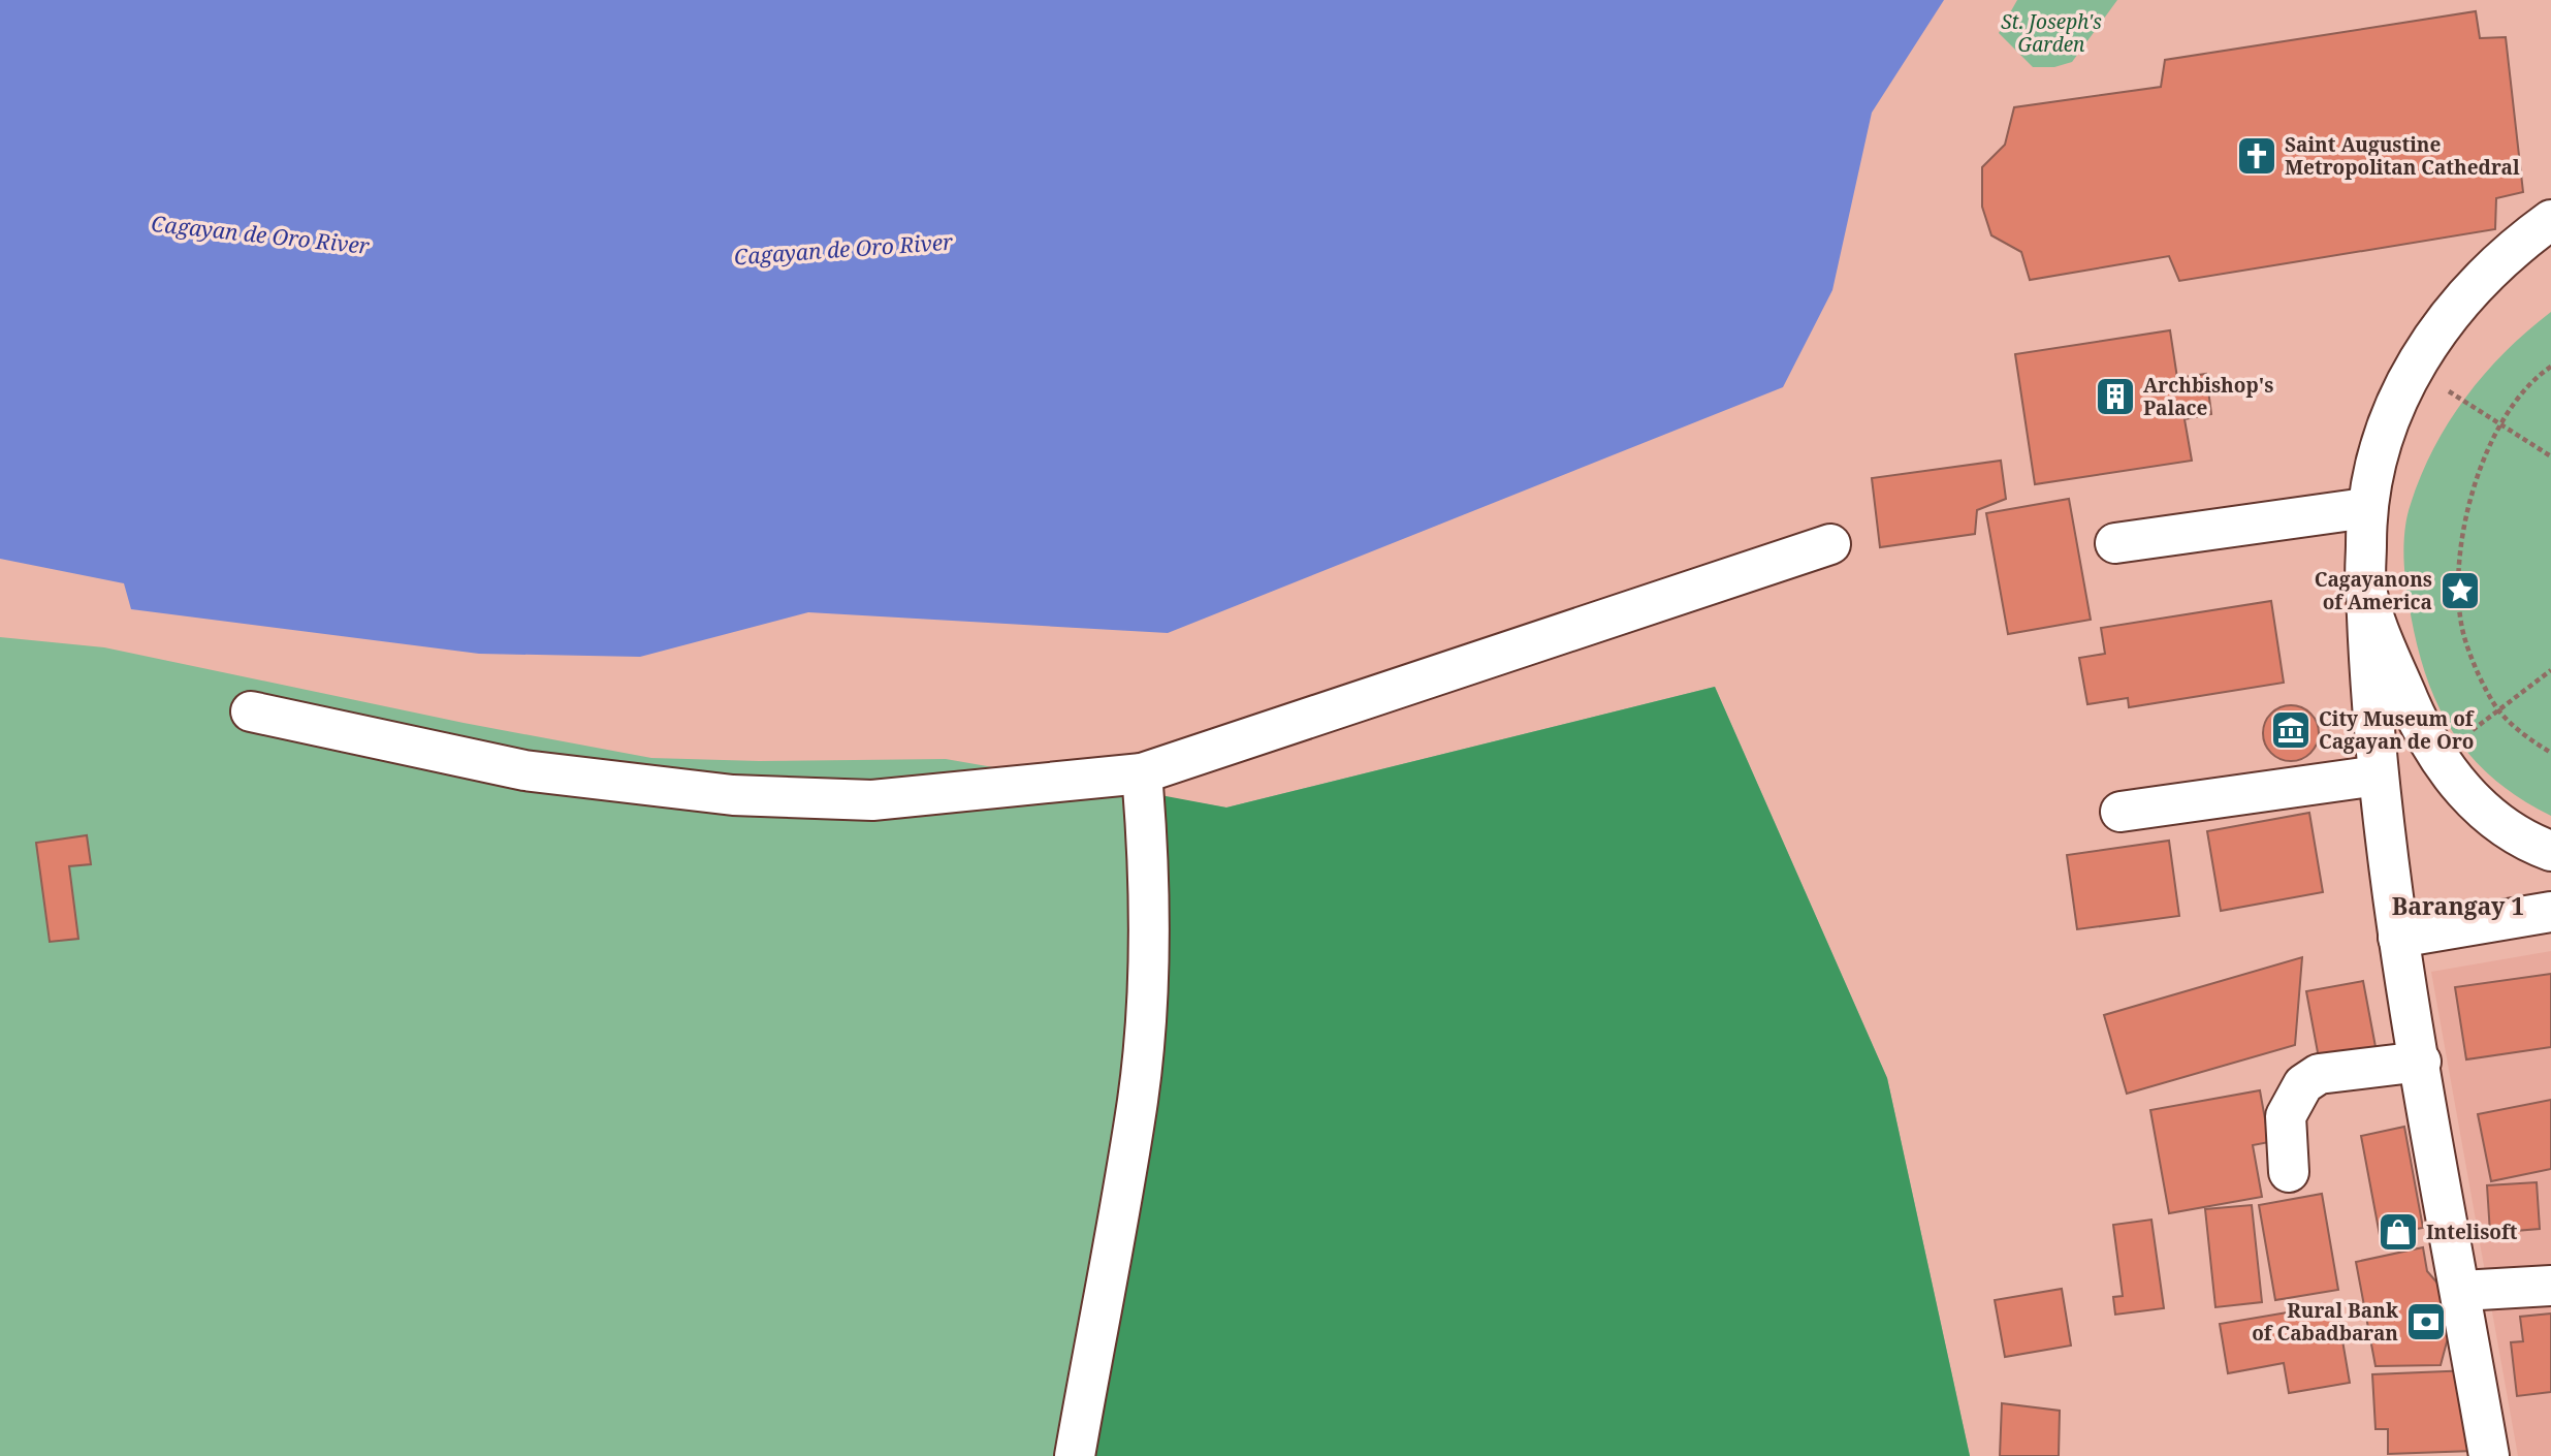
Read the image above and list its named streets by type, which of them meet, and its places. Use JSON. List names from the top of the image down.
{
  "districts": ["Barangay 1"],
  "water": ["Cagayan de Oro River"],
  "parks": ["St. Joseph's Garden"],
  "places": {
    "church": ["Saint Augustine Metropolitan Cathedral"],
    "building": ["Archbishop's Palace"],
    "place": ["Cagayanons of America"],
    "museum": ["City Museum of Cagayan de Oro"],
    "shop": ["Intelisoft"],
    "bank": ["Rural Bank of Cabadbaran"]
  }
}
